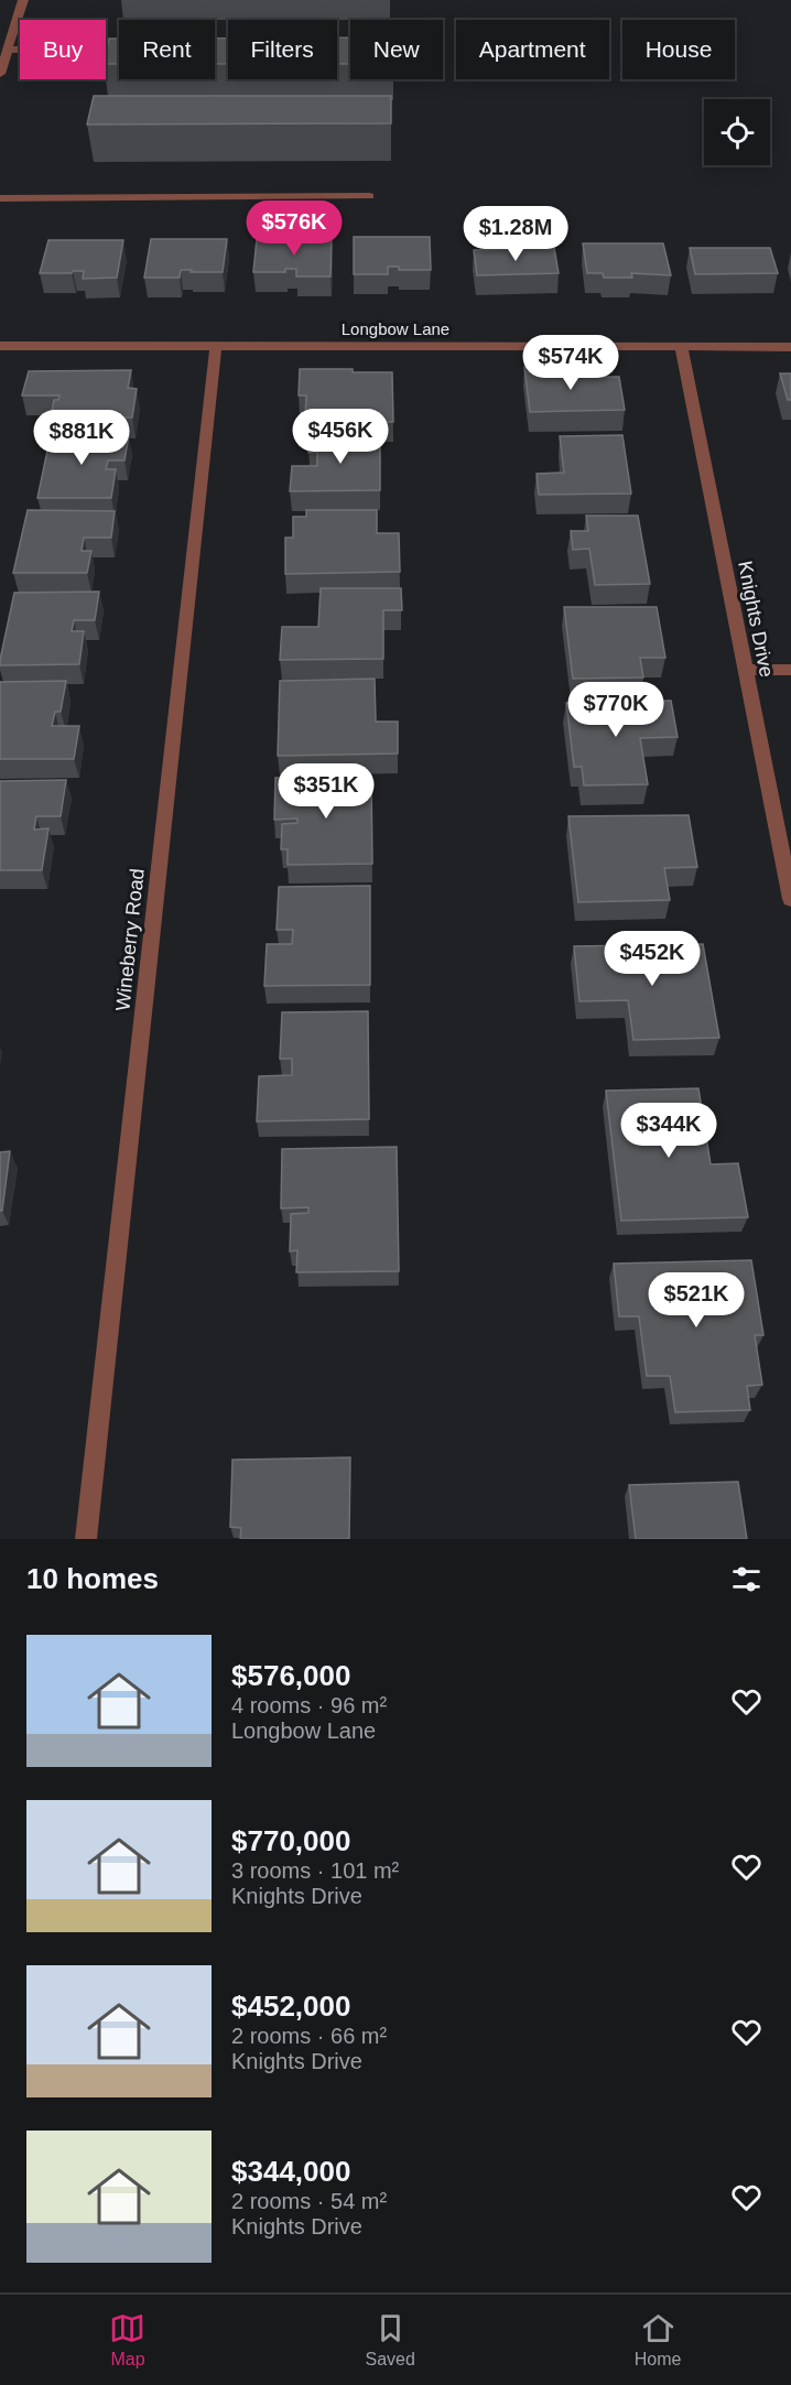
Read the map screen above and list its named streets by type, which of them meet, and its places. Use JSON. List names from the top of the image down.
{
  "streets": {
    "street": ["Longbow Lane", "Knights Drive", "Wineberry Road"]
  },
  "crossings": [
    ["Longbow Lane", "Knights Drive"],
    ["Longbow Lane", "Wineberry Road"]
  ],
  "page": {
    "chip": [
      "Buy",
      "Rent",
      "Filters",
      "New",
      "Apartment",
      "House"
    ],
    "price": [
      "$576K",
      "$1.28M",
      "$574K",
      "$456K",
      "$881K",
      "$770K",
      "$351K",
      "$452K",
      "$344K",
      "$521K"
    ],
    "heading": "10 homes",
    "list": [
      {
        "name": "$576,000",
        "note": "4 rooms · 96 m² · Longbow Lane"
      },
      {
        "name": "$770,000",
        "note": "3 rooms · 101 m² · Knights Drive"
      },
      {
        "name": "$452,000",
        "note": "2 rooms · 66 m² · Knights Drive"
      },
      {
        "name": "$344,000",
        "note": "2 rooms · 54 m² · Knights Drive"
      }
    ],
    "tabs": ["Map", "Saved", "Home"]
  }
}
